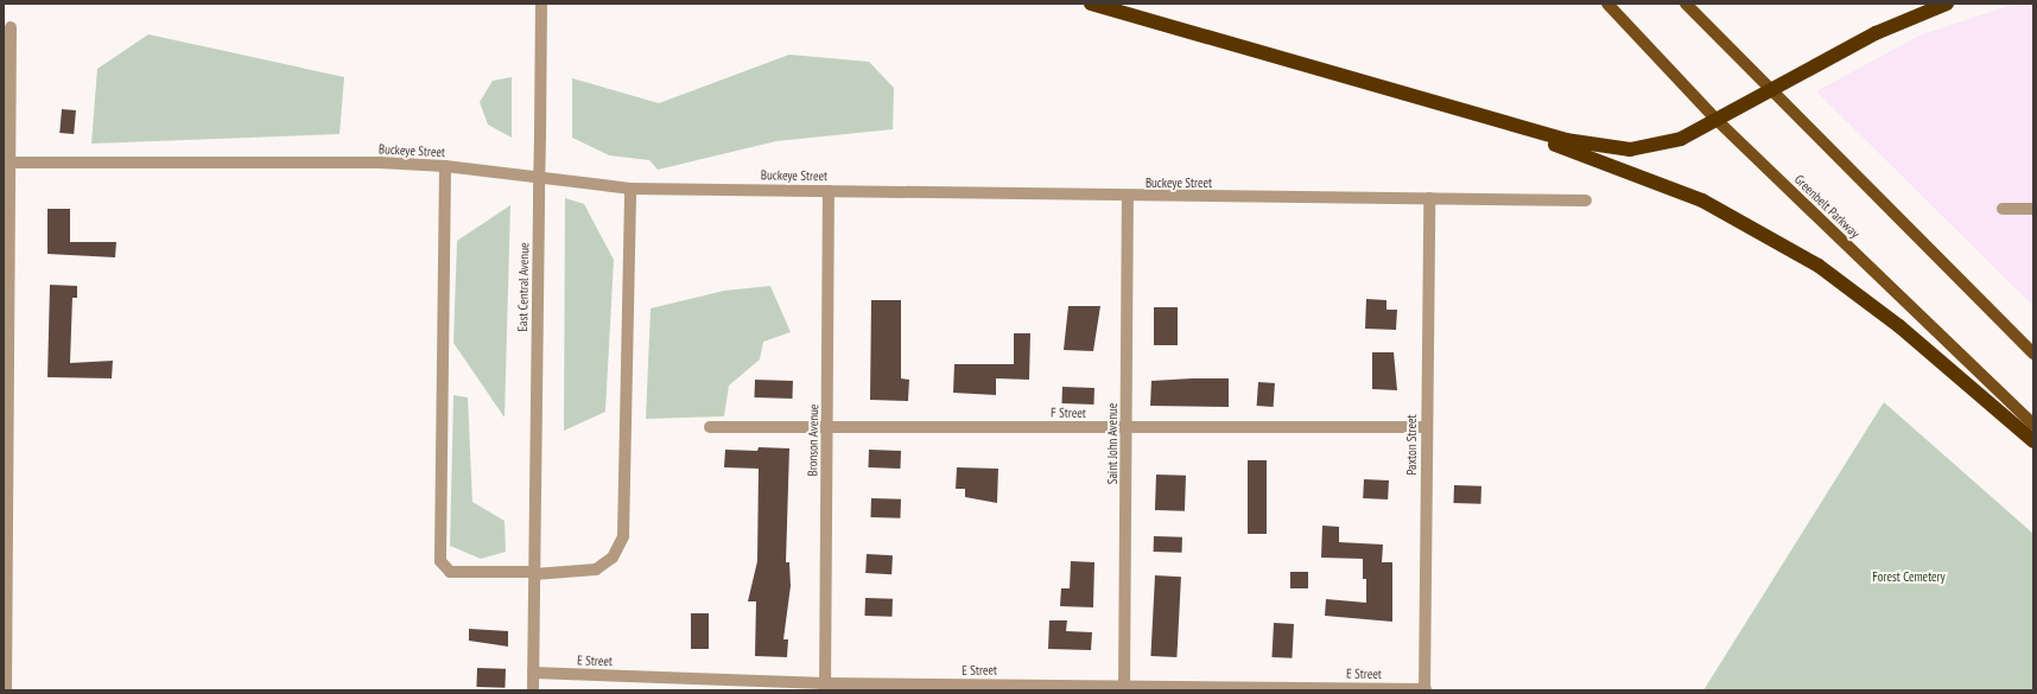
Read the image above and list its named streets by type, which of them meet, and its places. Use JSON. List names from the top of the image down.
{
  "streets": {
    "main road": ["Greenbelt Parkway"],
    "street": [
      "Buckeye Street",
      "East Central Avenue",
      "F Street",
      "Bronson Avenue",
      "Saint John Avenue",
      "Paxton Street",
      "E Street"
    ]
  },
  "crossings": [
    ["Buckeye Street", "Bronson Avenue"],
    ["Buckeye Street", "Saint John Avenue"],
    ["Buckeye Street", "Paxton Street"],
    ["East Central Avenue", "E Street"],
    ["F Street", "Bronson Avenue"],
    ["F Street", "Saint John Avenue"],
    ["F Street", "Paxton Street"],
    ["Bronson Avenue", "E Street"],
    ["Saint John Avenue", "E Street"],
    ["Paxton Street", "E Street"]
  ],
  "parks": ["Forest Cemetery"]
}
